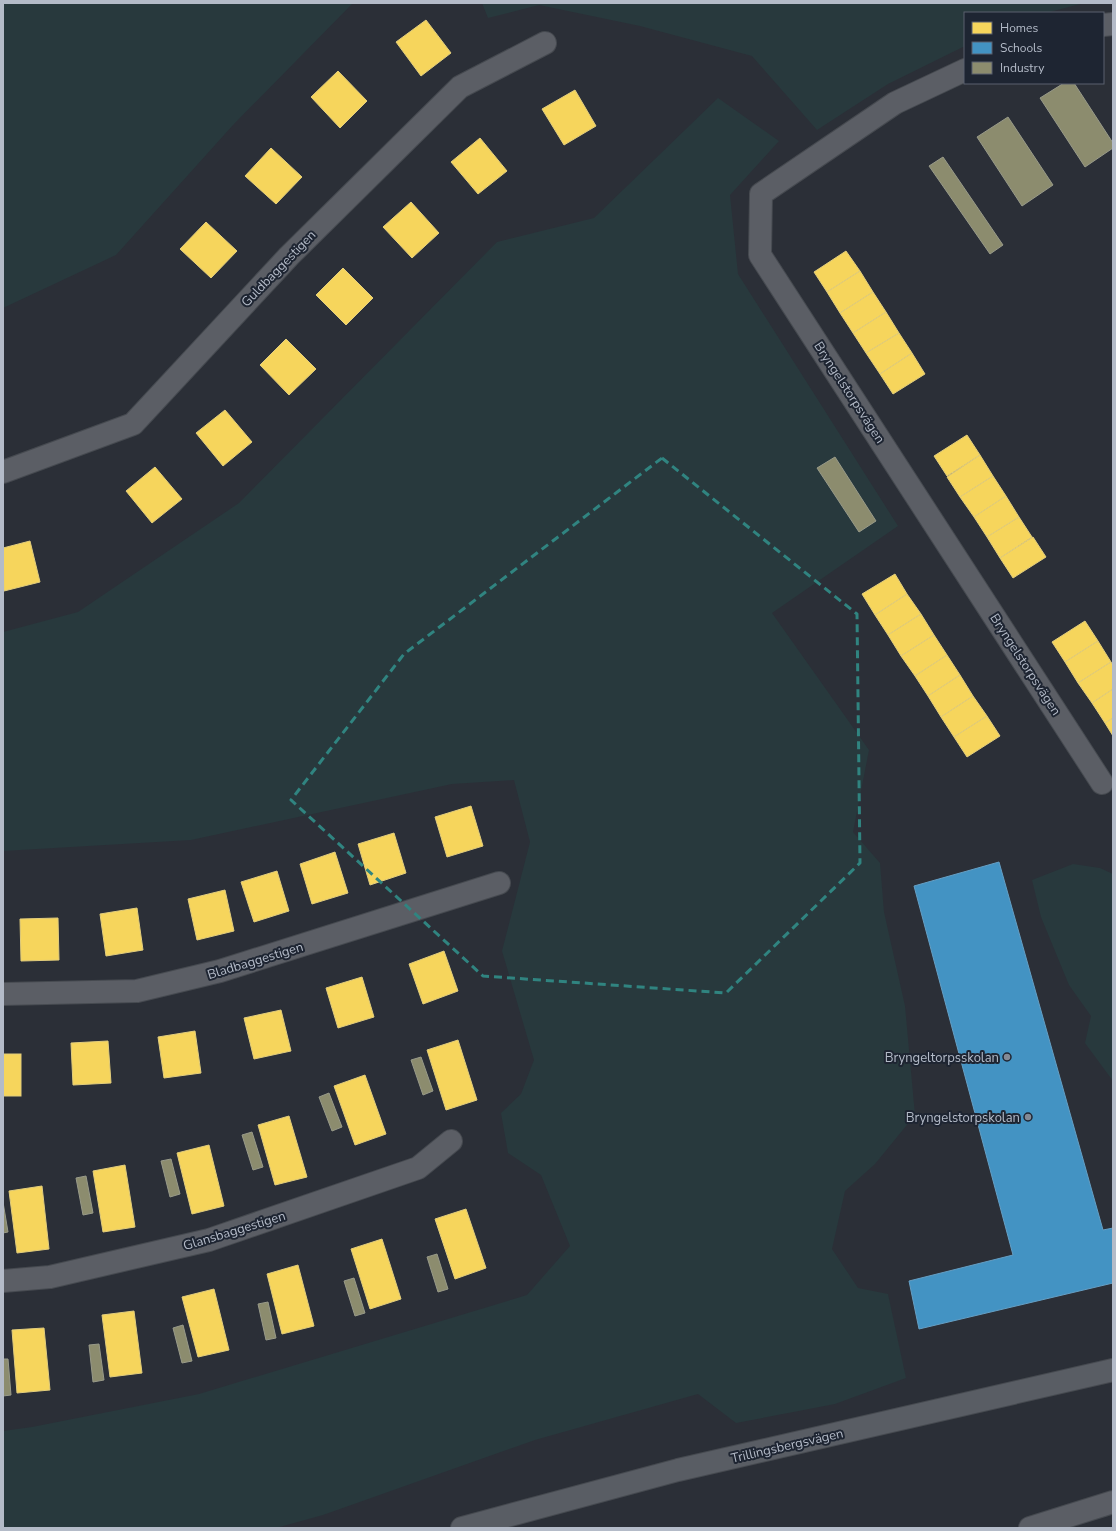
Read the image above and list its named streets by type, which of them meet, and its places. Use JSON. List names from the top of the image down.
{
  "streets": {
    "street": [
      "Guldbaggestigen",
      "Bryngelstorpsvägen",
      "Bladbaggestigen",
      "Glansbaggestigen",
      "Trillingsbergsvägen"
    ]
  },
  "places": ["Bryngeltorpsskolan", "Bryngelstorpskolan"],
  "legend": ["Homes", "Schools", "Industry"]
}
